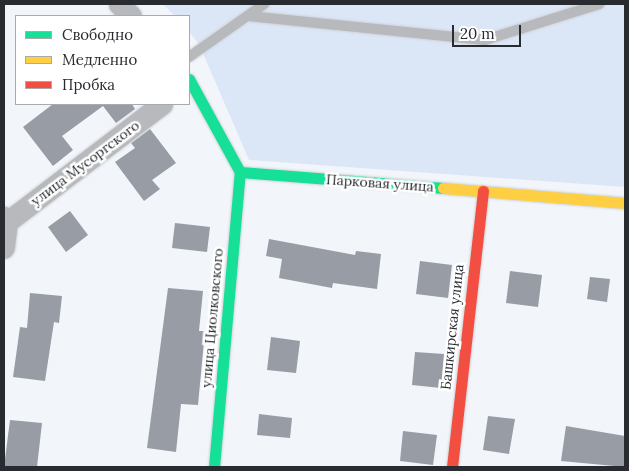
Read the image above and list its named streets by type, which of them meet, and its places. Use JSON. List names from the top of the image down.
{
  "streets": {
    "street": [
      "улица Мусоргского",
      "Парковая улица",
      "улица Циолковского",
      "Башкирская улица"
    ]
  },
  "crossings": [
    ["Парковая улица", "улица Циолковского"],
    ["Парковая улица", "Башкирская улица"]
  ],
  "legend": ["Свободно", "Медленно", "Пробка"],
  "scale_bar": "20 m"
}
